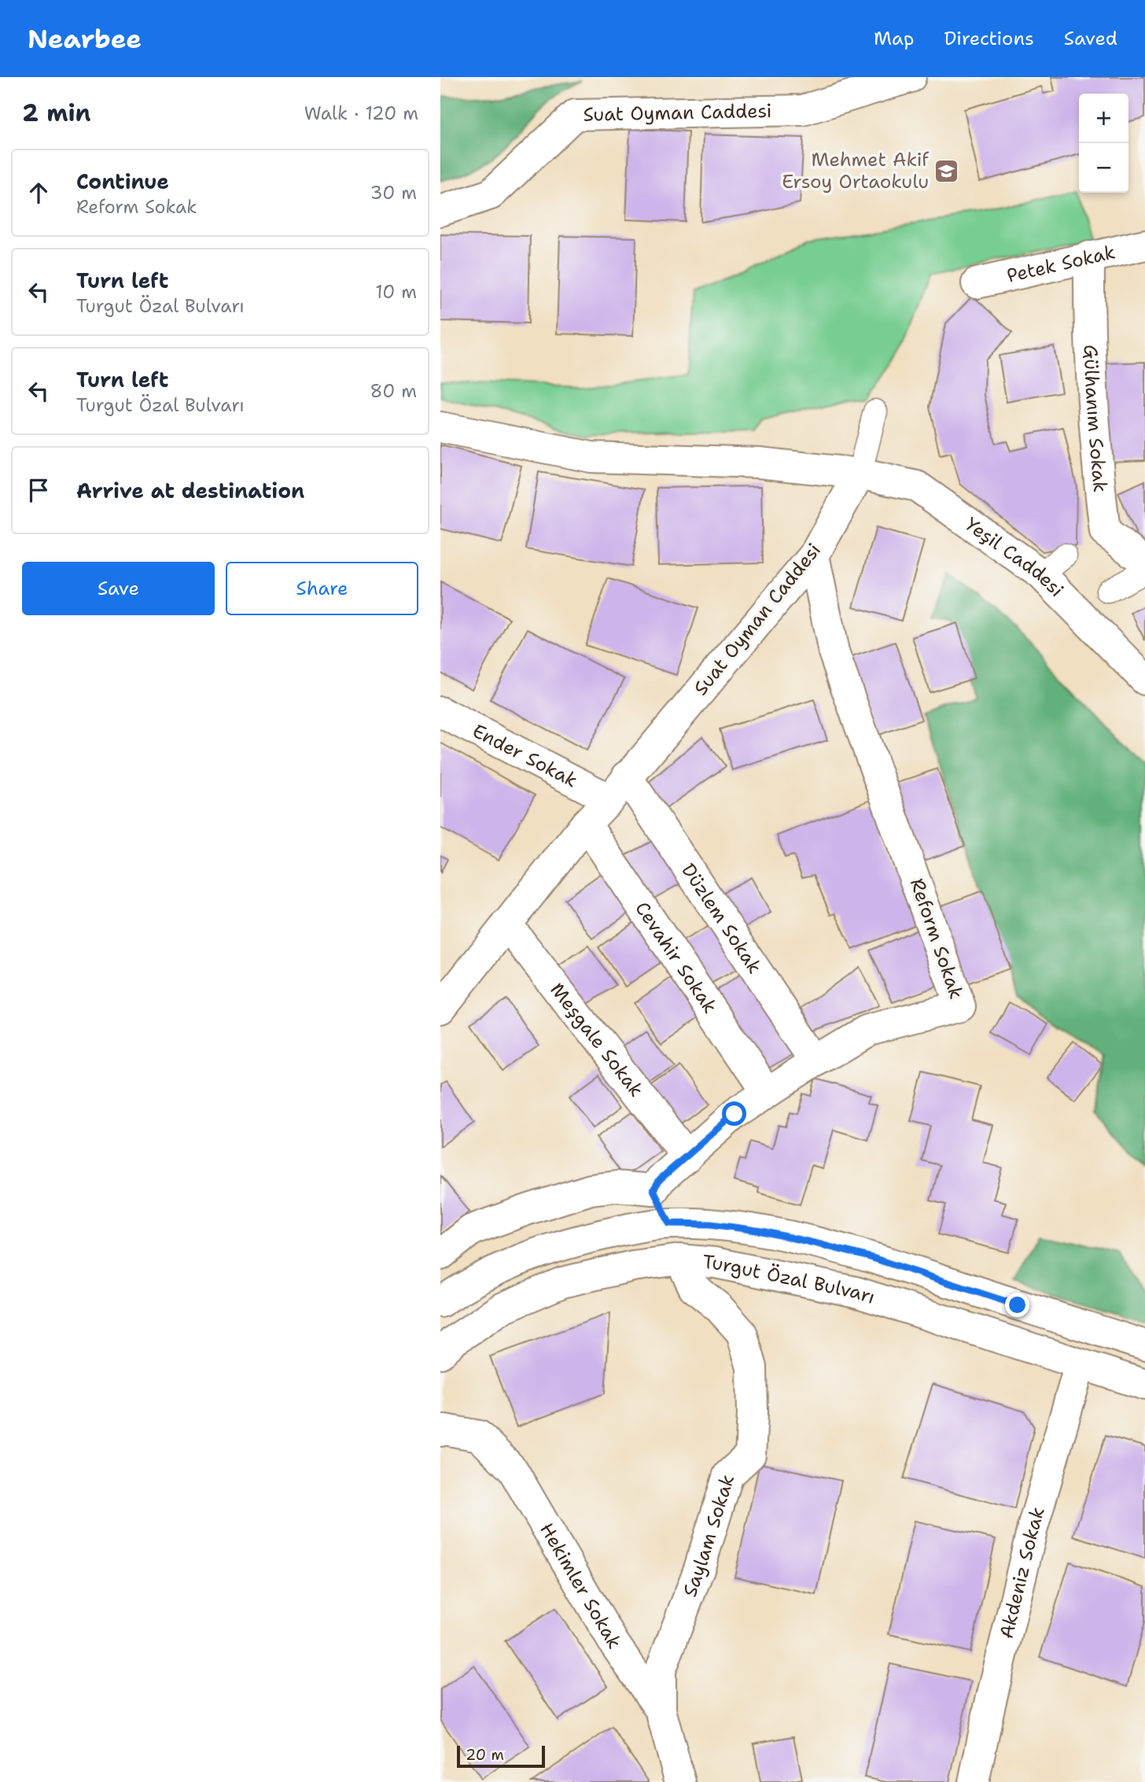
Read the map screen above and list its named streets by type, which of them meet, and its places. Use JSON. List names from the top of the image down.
{
  "streets": {
    "street": [
      "Suat Oyman Caddesi",
      "Petek Sokak",
      "Gülhanım Sokak",
      "Yeşil Caddesi",
      "Ender Sokak",
      "Düzlem Sokak",
      "Reform Sokak",
      "Cevahir Sokak",
      "Meşgale Sokak",
      "Turgut Özal Bulvarı",
      "Saylam Sokak",
      "Akdeniz Sokak",
      "Hekimler Sokak"
    ]
  },
  "crossings": [
    ["Suat Oyman Caddesi", "Yeşil Caddesi"],
    ["Suat Oyman Caddesi", "Ender Sokak"],
    ["Suat Oyman Caddesi", "Düzlem Sokak"],
    ["Suat Oyman Caddesi", "Reform Sokak"],
    ["Suat Oyman Caddesi", "Cevahir Sokak"],
    ["Suat Oyman Caddesi", "Meşgale Sokak"],
    ["Petek Sokak", "Gülhanım Sokak"],
    ["Ender Sokak", "Düzlem Sokak"],
    ["Düzlem Sokak", "Reform Sokak"],
    ["Reform Sokak", "Cevahir Sokak"],
    ["Reform Sokak", "Meşgale Sokak"],
    ["Turgut Özal Bulvarı", "Saylam Sokak"],
    ["Turgut Özal Bulvarı", "Akdeniz Sokak"],
    ["Saylam Sokak", "Hekimler Sokak"]
  ],
  "places": {
    "school or university": ["Mehmet Akif Ersoy Ortaokulu"]
  },
  "scale_bar": "20 m",
  "page": {
    "header": "Nearbee",
    "nav": ["Map", "Directions", "Saved"],
    "heading": ["2 min", "Walk · 120 m"],
    "map_buttons": ["+", "−"],
    "list": [
      ["Continue", "Reform Sokak", "30 m"],
      ["Turn left", "Turgut Özal Bulvarı", "10 m"],
      ["Turn left", "Turgut Özal Bulvarı", "80 m"],
      "Arrive at destination"
    ],
    "buttons": ["Save", "Share"],
    "scale": "20 m"
  }
}
